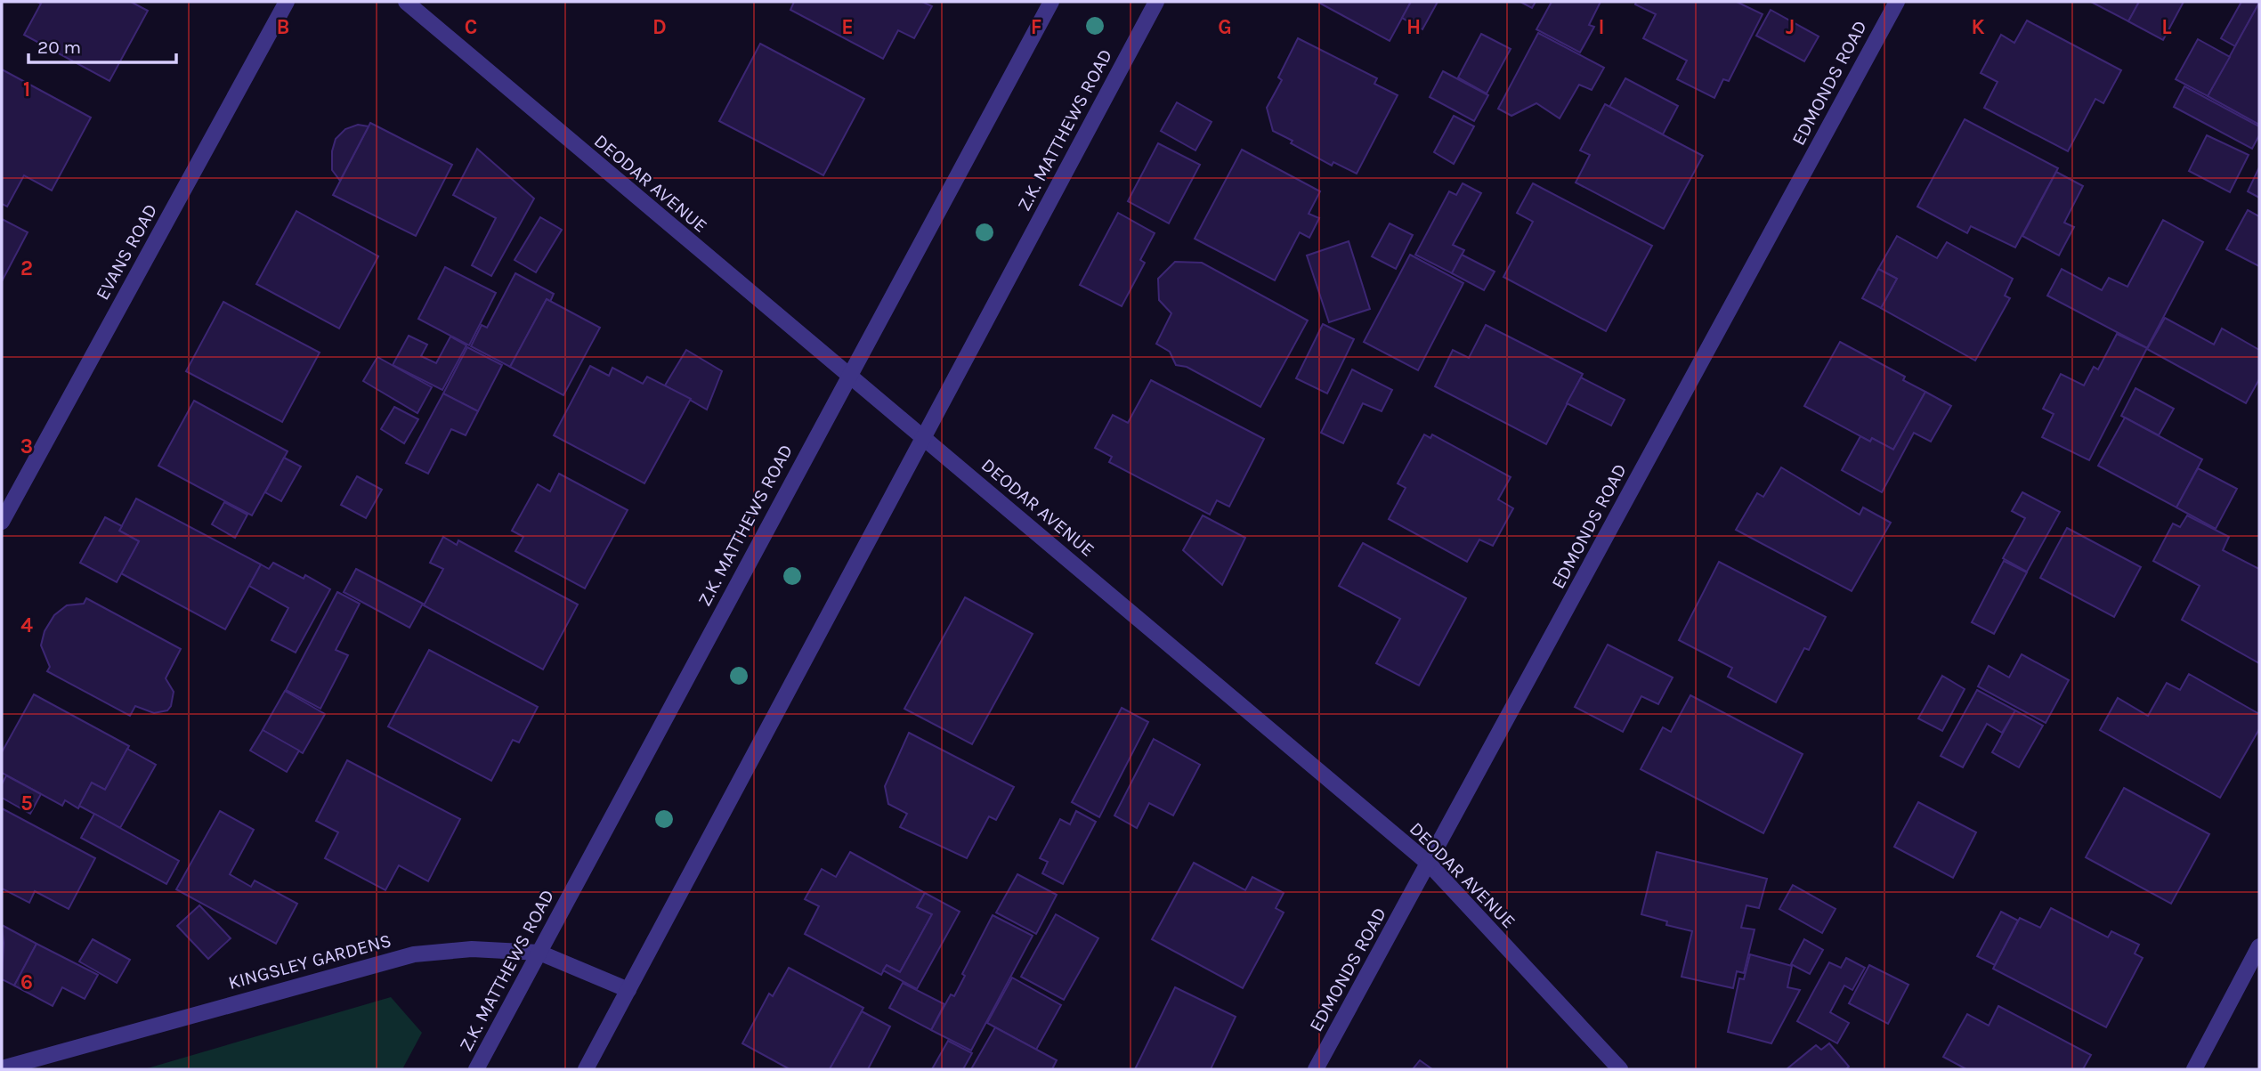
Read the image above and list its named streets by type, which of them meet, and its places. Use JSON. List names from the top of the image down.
{
  "streets": {
    "street": [
      "EDMONDS ROAD",
      "Z.K. MATTHEWS ROAD",
      "DEODAR AVENUE",
      "EVANS ROAD",
      "KINGSLEY GARDENS"
    ]
  },
  "crossings": [
    ["EDMONDS ROAD", "DEODAR AVENUE"],
    ["Z.K. MATTHEWS ROAD", "DEODAR AVENUE"],
    ["Z.K. MATTHEWS ROAD", "KINGSLEY GARDENS"]
  ],
  "scale_bar": "20 m",
  "grid": {
    "columns": [
      "B",
      "C",
      "D",
      "E",
      "F",
      "G",
      "H",
      "I",
      "J",
      "K",
      "L"
    ],
    "rows": [
      "1",
      "2",
      "3",
      "4",
      "5",
      "6"
    ]
  }
}
